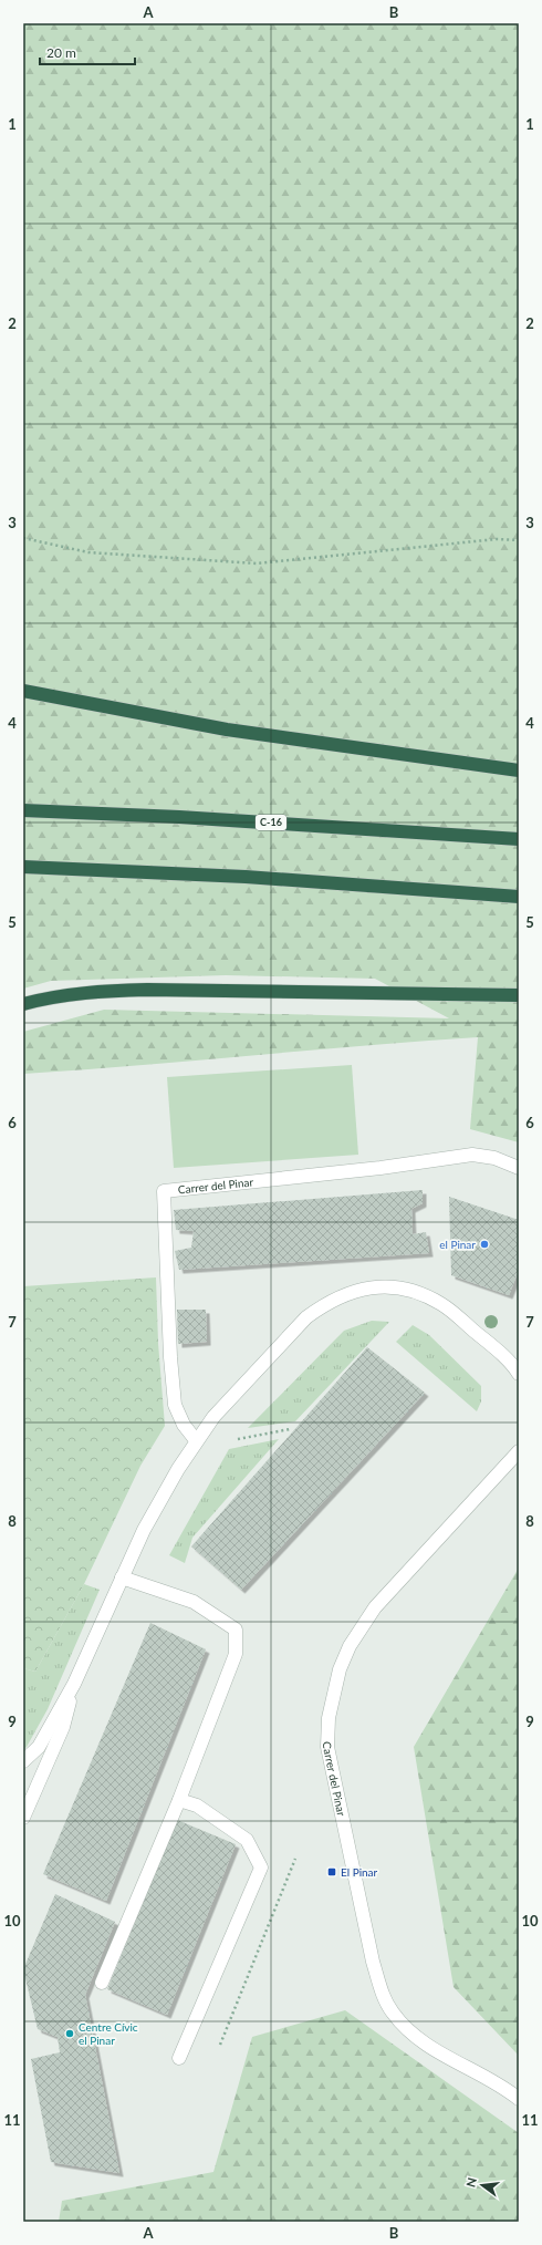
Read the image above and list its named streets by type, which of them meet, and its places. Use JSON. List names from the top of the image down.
{
  "streets": {
    "highway": ["C-16"],
    "street": ["Carrer del Pinar"]
  },
  "places": {
    "other": ["el Pinar", "Centre Cívic el Pinar"],
    "transit": ["El Pinar"]
  },
  "scale_bar": "20 m",
  "north": "left",
  "grid": {
    "columns": ["A", "B"],
    "rows": [
      "1",
      "2",
      "3",
      "4",
      "5",
      "6",
      "7",
      "8",
      "9",
      "10",
      "11"
    ]
  }
}
